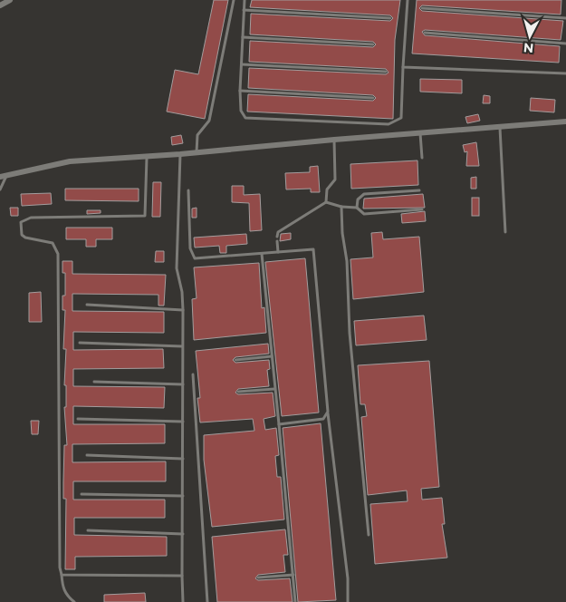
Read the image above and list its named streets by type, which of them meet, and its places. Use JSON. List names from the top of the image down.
{
  "north": "bottom"
}
